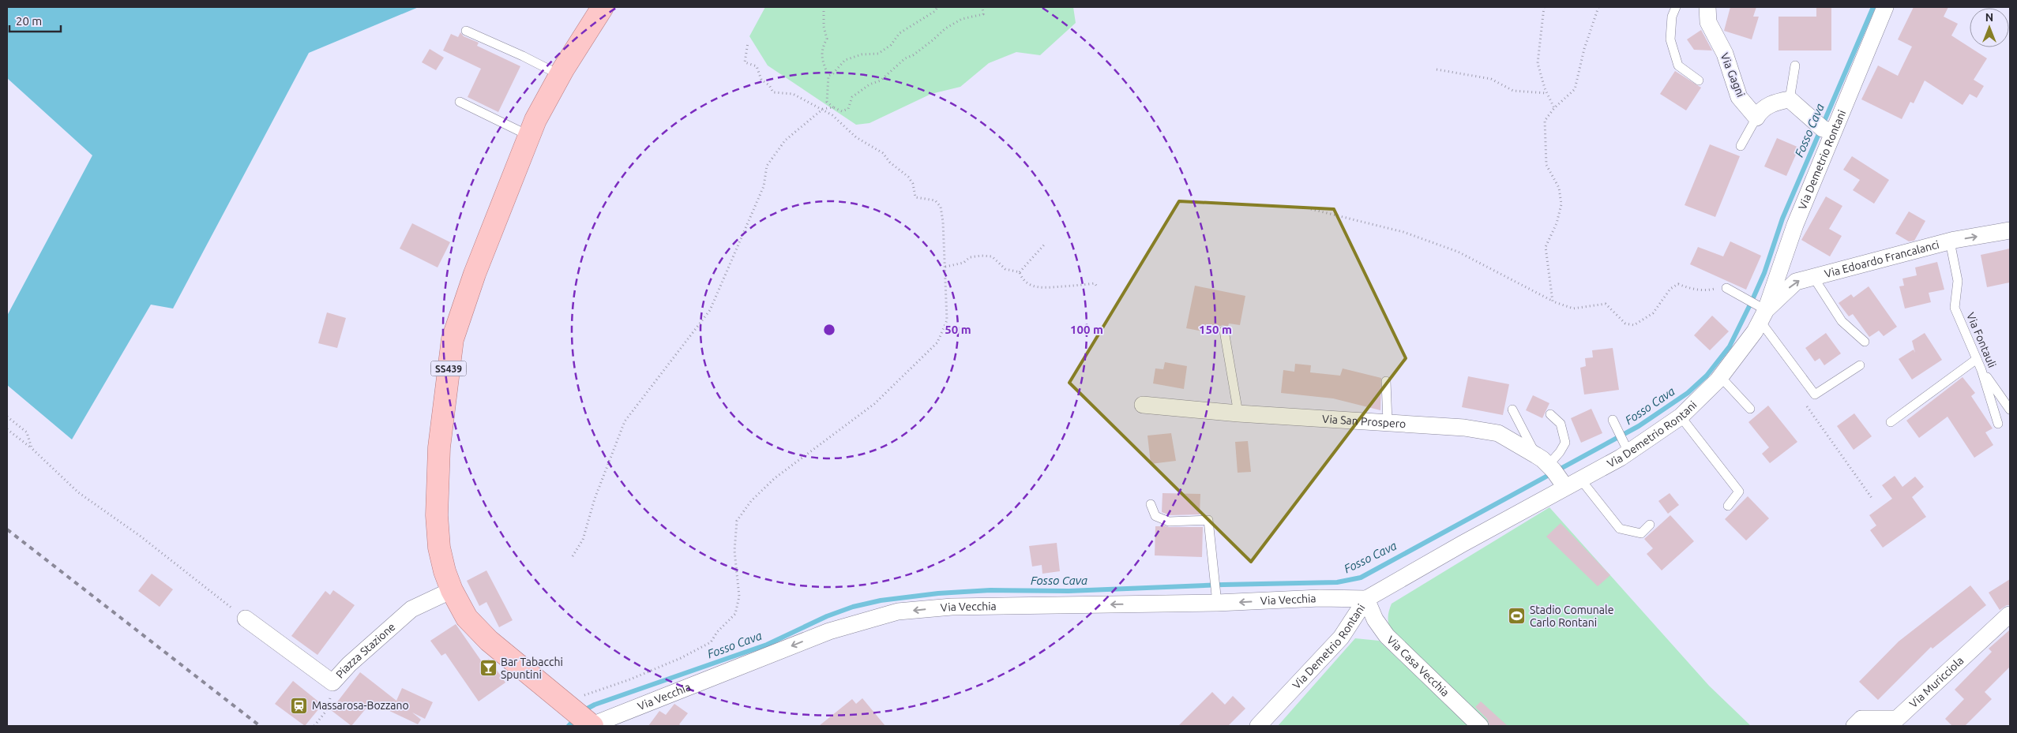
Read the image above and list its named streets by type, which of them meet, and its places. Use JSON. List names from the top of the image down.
{
  "streets": {
    "main road": ["SS439"],
    "street": [
      "Via Gagni",
      "Via Demetrio Rontani",
      "Via Edoardo Francalanci",
      "Via San Prospero",
      "Via Vecchia",
      "Piazza Stazione",
      "Via Casa Vecchia",
      "Via Muricciola"
    ],
    "lane": ["Via Fontauli"]
  },
  "crossings": [
    ["Via Demetrio Rontani", "Via Edoardo Francalanci"],
    ["Via Demetrio Rontani", "Via San Prospero"],
    ["Via Demetrio Rontani", "Via Vecchia"],
    ["Via Demetrio Rontani", "Via Casa Vecchia"],
    ["Via Edoardo Francalanci", "Via Fontauli"],
    ["SS439", "Via Vecchia"],
    ["SS439", "Piazza Stazione"],
    ["Via Vecchia", "Via Casa Vecchia"]
  ],
  "one_way": ["Via Edoardo Francalanci", "Via Vecchia"],
  "water": ["Fosso Cava"],
  "places": {
    "sports": ["Stadio Comunale Carlo Rontani"],
    "bar": ["Bar Tabacchi Spuntini"],
    "station": ["Massarosa-Bozzano"]
  },
  "scale_bar": "20 m",
  "north": "top",
  "rings": ["50 m", "100 m", "150 m"]
}
